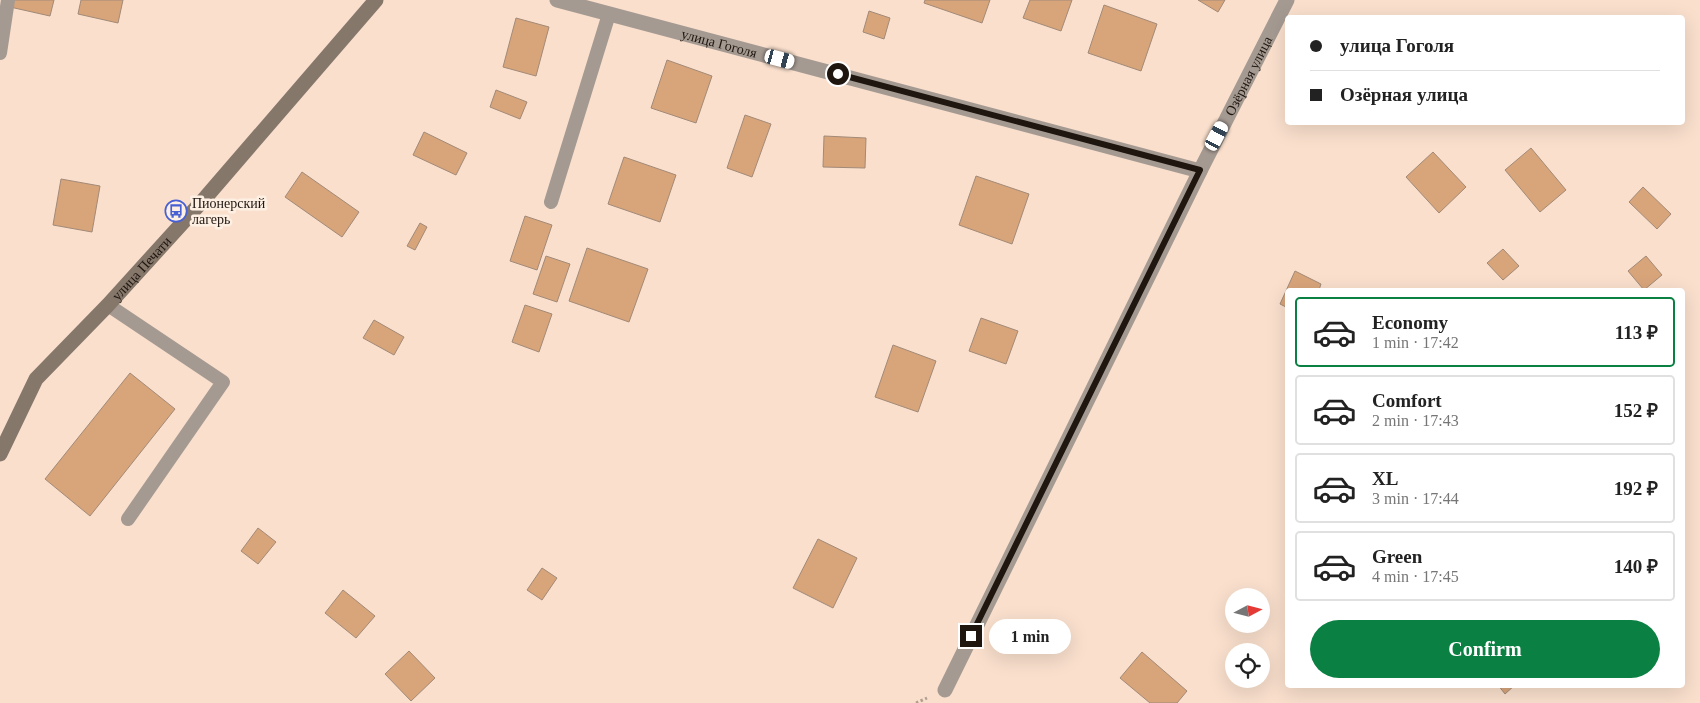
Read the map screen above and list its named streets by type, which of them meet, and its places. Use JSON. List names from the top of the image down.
{
  "streets": {
    "street": ["улица Гоголя", "Озёрная улица", "улица Печати"]
  },
  "crossings": [
    ["улица Гоголя", "Озёрная улица"]
  ],
  "places": {
    "bus stop": ["Пионерский лагерь"]
  },
  "north": "right",
  "page": {
    "banner": ["улица Гоголя", "Озёрная улица"],
    "list": [
      {
        "name": "Economy",
        "note": "1 min · 17:42",
        "value": "113 ₽"
      },
      {
        "name": "Comfort",
        "note": "2 min · 17:43",
        "value": "152 ₽"
      },
      {
        "name": "XL",
        "note": "3 min · 17:44",
        "value": "192 ₽"
      },
      {
        "name": "Green",
        "note": "4 min · 17:45",
        "value": "140 ₽"
      }
    ],
    "buttons": "Confirm",
    "bubble": "1 min"
  }
}
